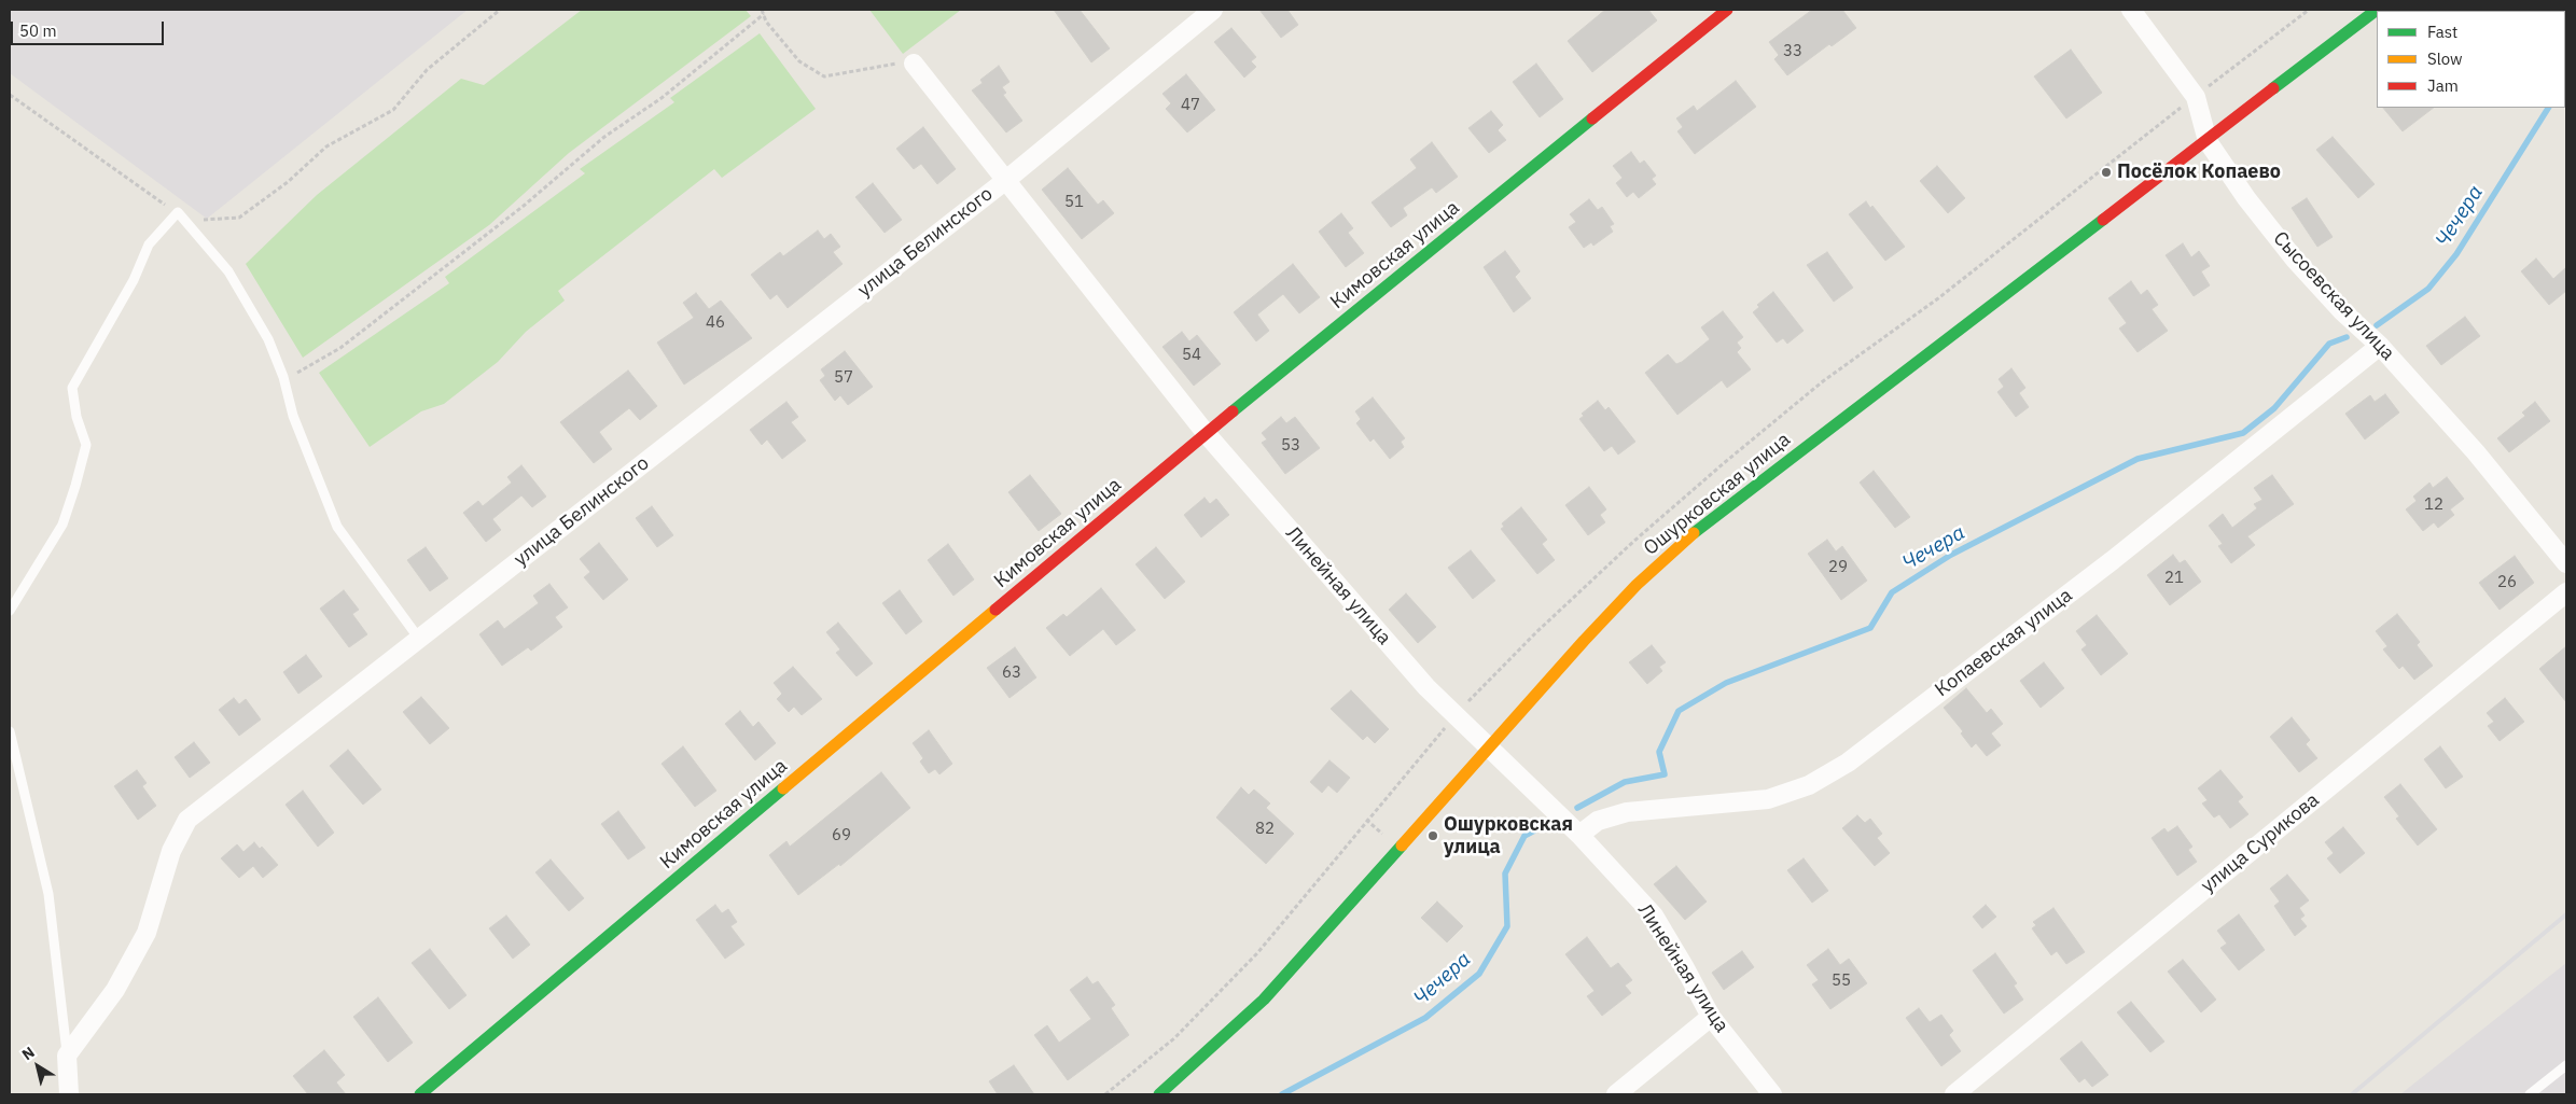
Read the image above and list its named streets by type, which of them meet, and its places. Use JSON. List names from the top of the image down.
{
  "streets": {
    "street": [
      "улица Белинского",
      "Кимовская улица",
      "Сысоевская улица",
      "Ошурковская улица",
      "Линейная улица",
      "Копаевская улица",
      "улица Сурикова"
    ]
  },
  "crossings": [
    ["улица Белинского", "Линейная улица"],
    ["Кимовская улица", "Линейная улица"],
    ["Сысоевская улица", "Ошурковская улица"],
    ["Сысоевская улица", "Копаевская улица"],
    ["Ошурковская улица", "Линейная улица"],
    ["Линейная улица", "Копаевская улица"]
  ],
  "water": ["Чечера"],
  "places": ["Посёлок Копаево", "Ошурковская улица"],
  "house_numbers": [
    "33",
    "47",
    "51",
    "46",
    "54",
    "57",
    "53",
    "12",
    "29",
    "21",
    "26",
    "63",
    "82",
    "69",
    "55"
  ],
  "legend": ["Fast", "Slow", "Jam"],
  "scale_bar": "50 m",
  "north": "top left"
}
